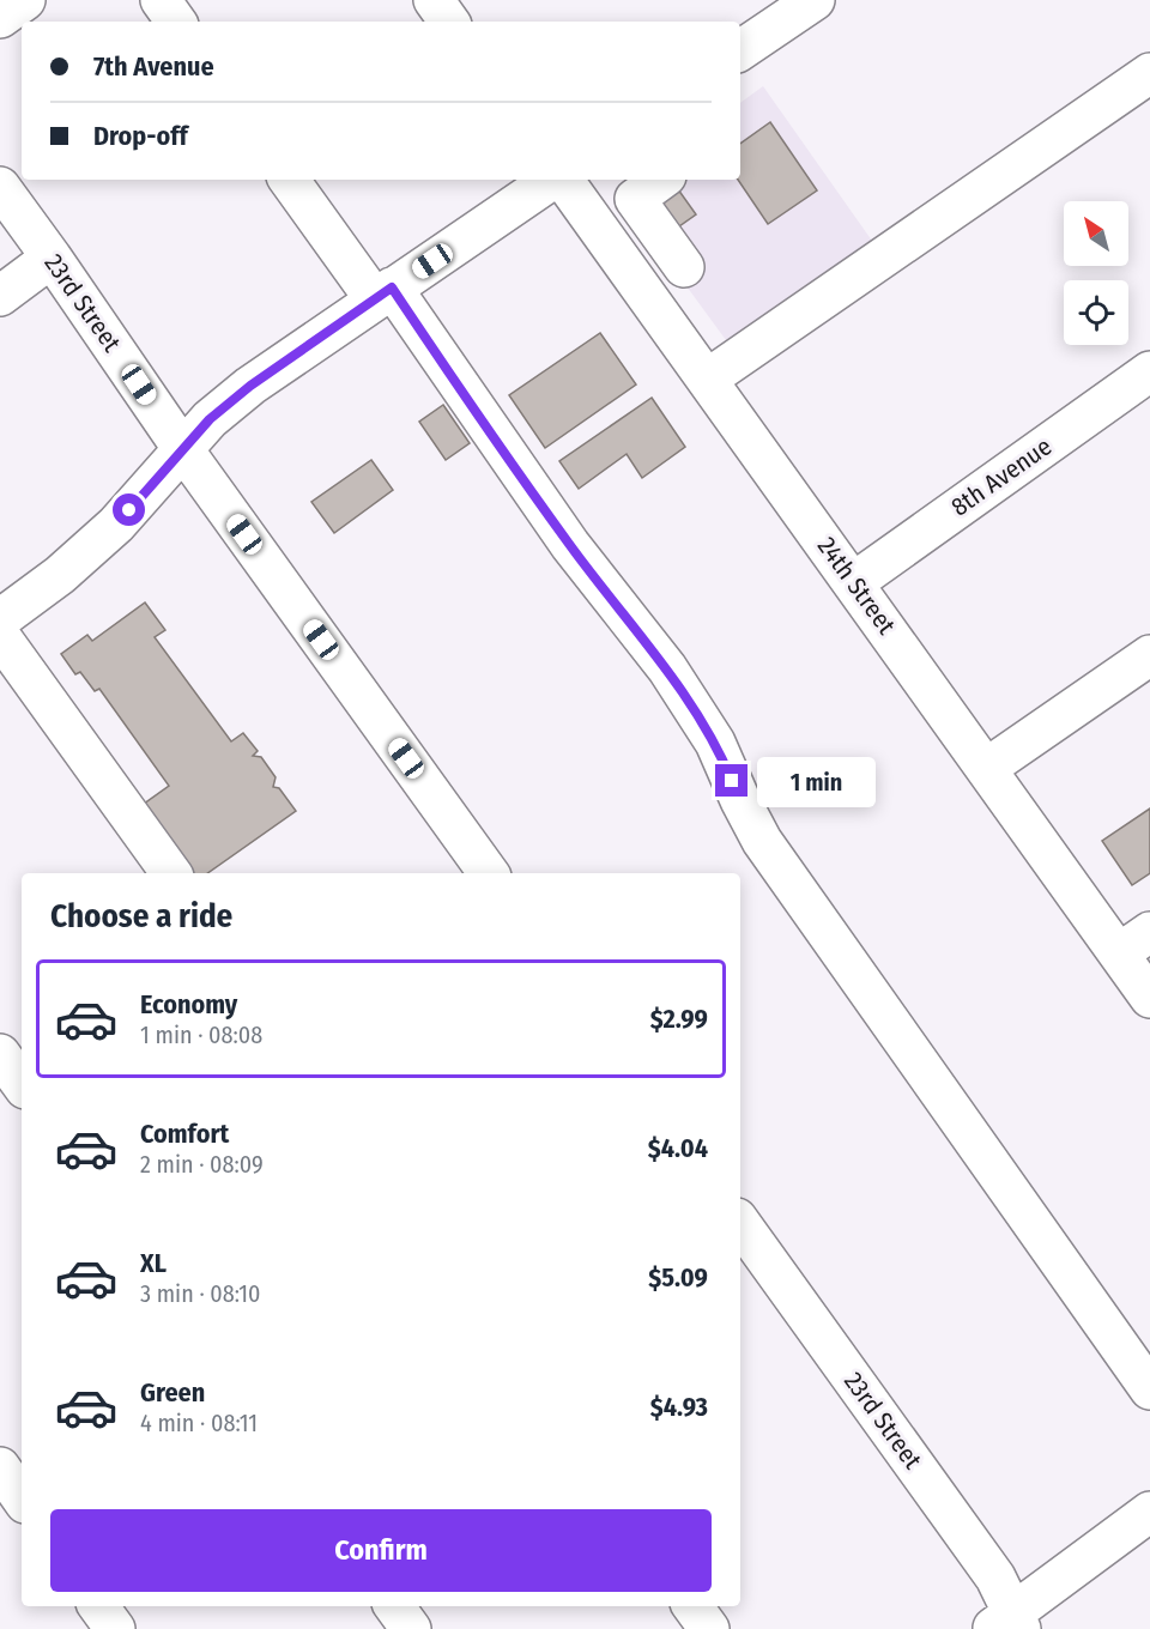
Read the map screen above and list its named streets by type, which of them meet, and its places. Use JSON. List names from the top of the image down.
{
  "streets": {
    "street": ["23rd Street", "8th Avenue", "24th Street"]
  },
  "crossings": [
    ["8th Avenue", "24th Street"]
  ],
  "north": "top left",
  "page": {
    "banner": ["7th Avenue", "Drop-off"],
    "bubble": "1 min",
    "heading": "Choose a ride",
    "list": [
      {
        "name": "Economy",
        "note": "1 min · 08:08",
        "value": "$2.99"
      },
      {
        "name": "Comfort",
        "note": "2 min · 08:09",
        "value": "$4.04"
      },
      {
        "name": "XL",
        "note": "3 min · 08:10",
        "value": "$5.09"
      },
      {
        "name": "Green",
        "note": "4 min · 08:11",
        "value": "$4.93"
      }
    ],
    "buttons": "Confirm"
  }
}
